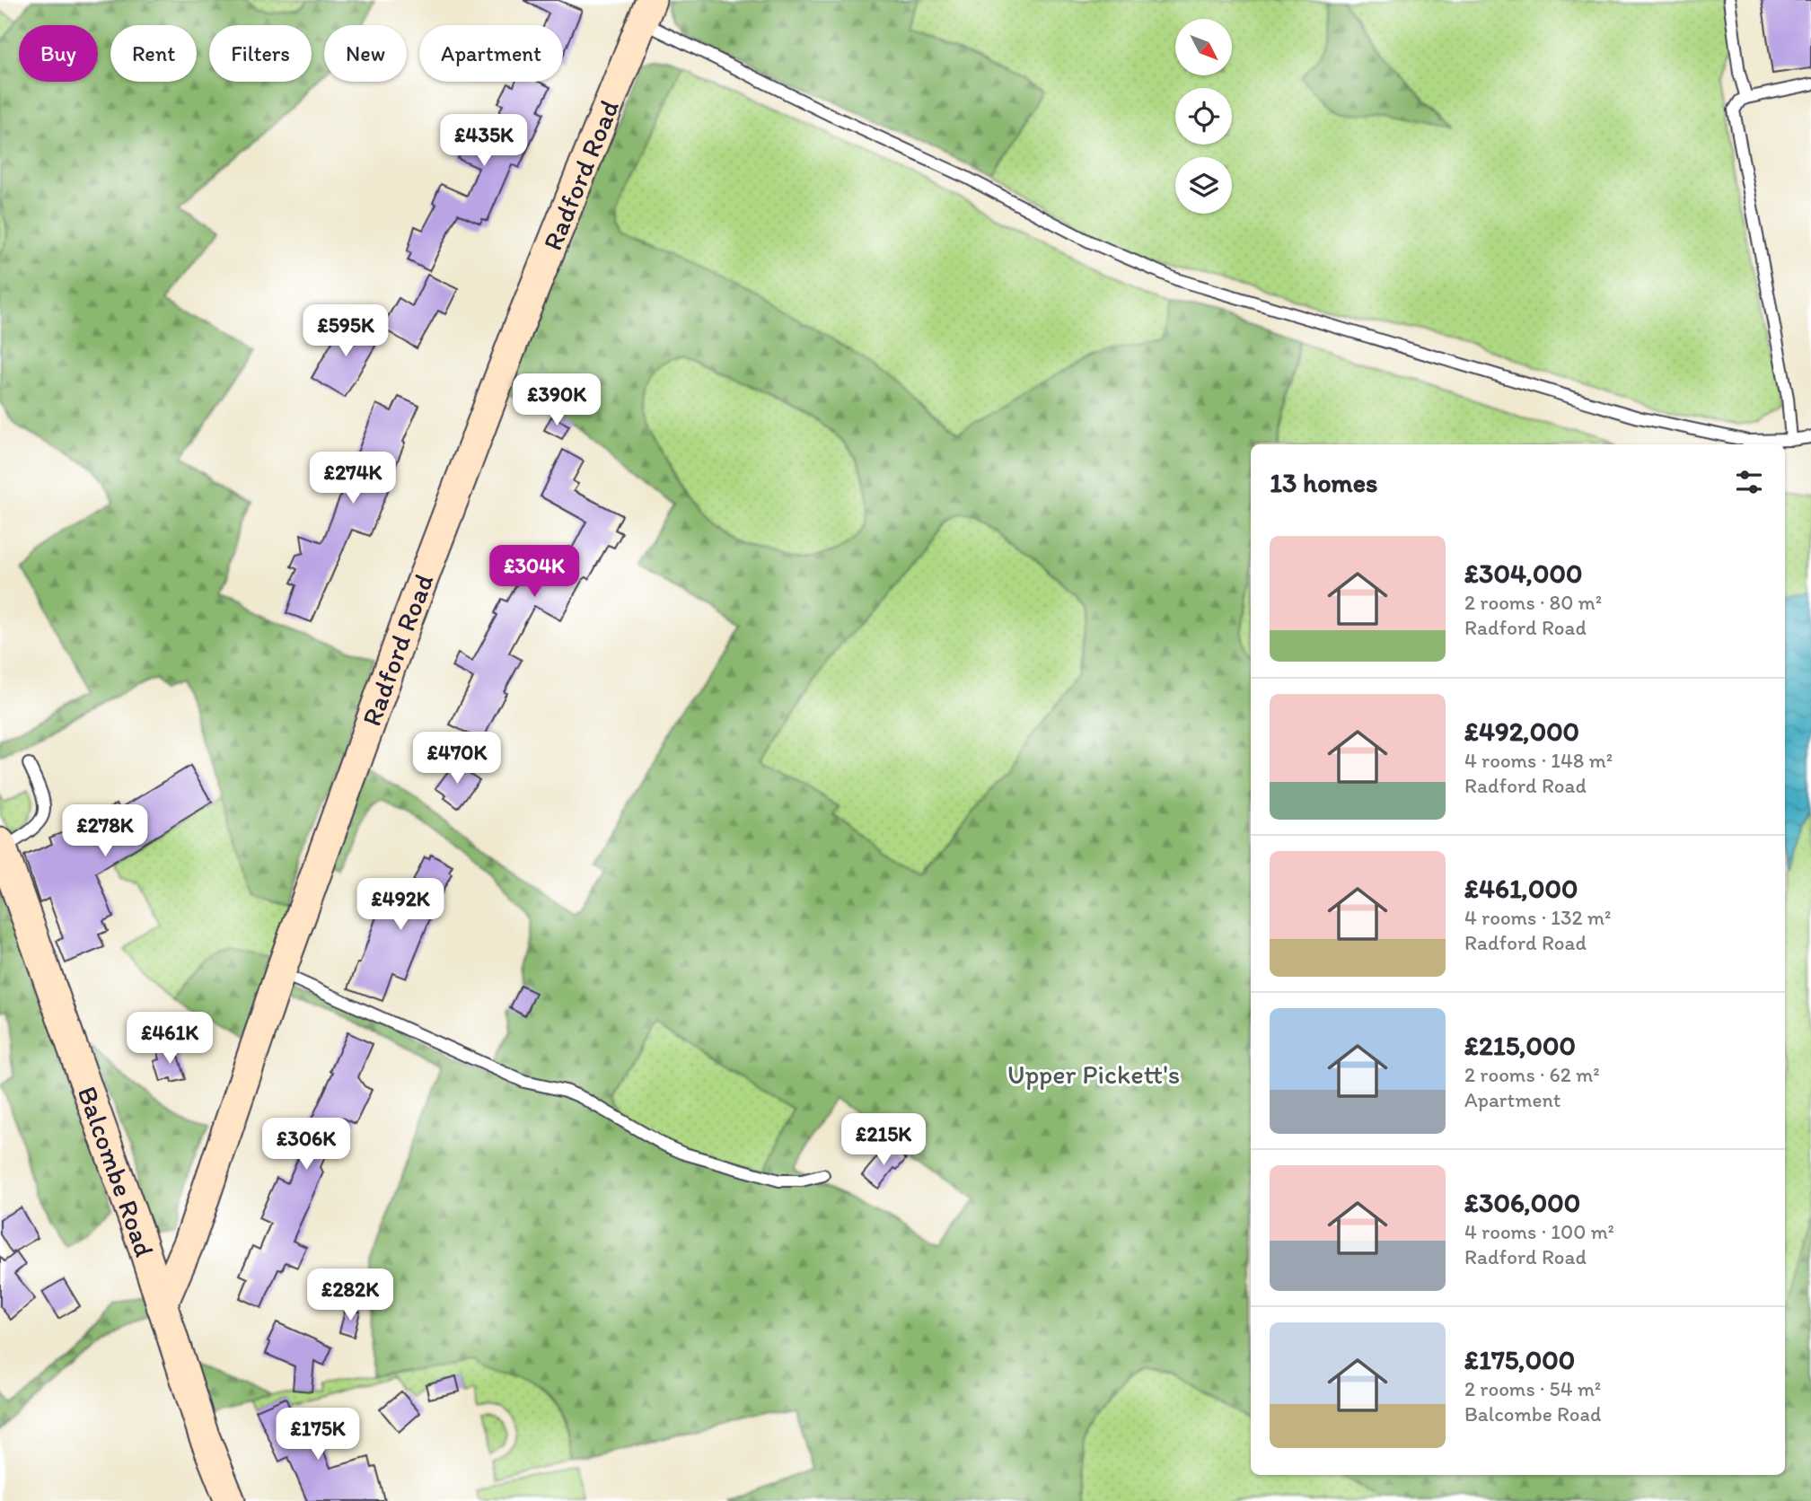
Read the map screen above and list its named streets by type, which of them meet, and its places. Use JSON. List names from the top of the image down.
{
  "streets": {
    "street": ["Radford Road", "Balcombe Road"]
  },
  "crossings": [
    ["Radford Road", "Balcombe Road"]
  ],
  "parks": ["Upper Pickett's"],
  "north": "bottom right",
  "page": {
    "chip": [
      "Buy",
      "Rent",
      "Filters",
      "New",
      "Apartment"
    ],
    "price": [
      "£435K",
      "£595K",
      "£390K",
      "£274K",
      "£304K",
      "£470K",
      "£278K",
      "£492K",
      "£461K",
      "£215K",
      "£306K",
      "£282K",
      "£175K"
    ],
    "heading": "13 homes",
    "list": [
      {
        "name": "£304,000",
        "note": "2 rooms · 80 m² · Radford Road"
      },
      {
        "name": "£492,000",
        "note": "4 rooms · 148 m² · Radford Road"
      },
      {
        "name": "£461,000",
        "note": "4 rooms · 132 m² · Radford Road"
      },
      {
        "name": "£215,000",
        "note": "2 rooms · 62 m² · Apartment"
      },
      {
        "name": "£306,000",
        "note": "4 rooms · 100 m² · Radford Road"
      },
      {
        "name": "£175,000",
        "note": "2 rooms · 54 m² · Balcombe Road"
      }
    ]
  }
}
